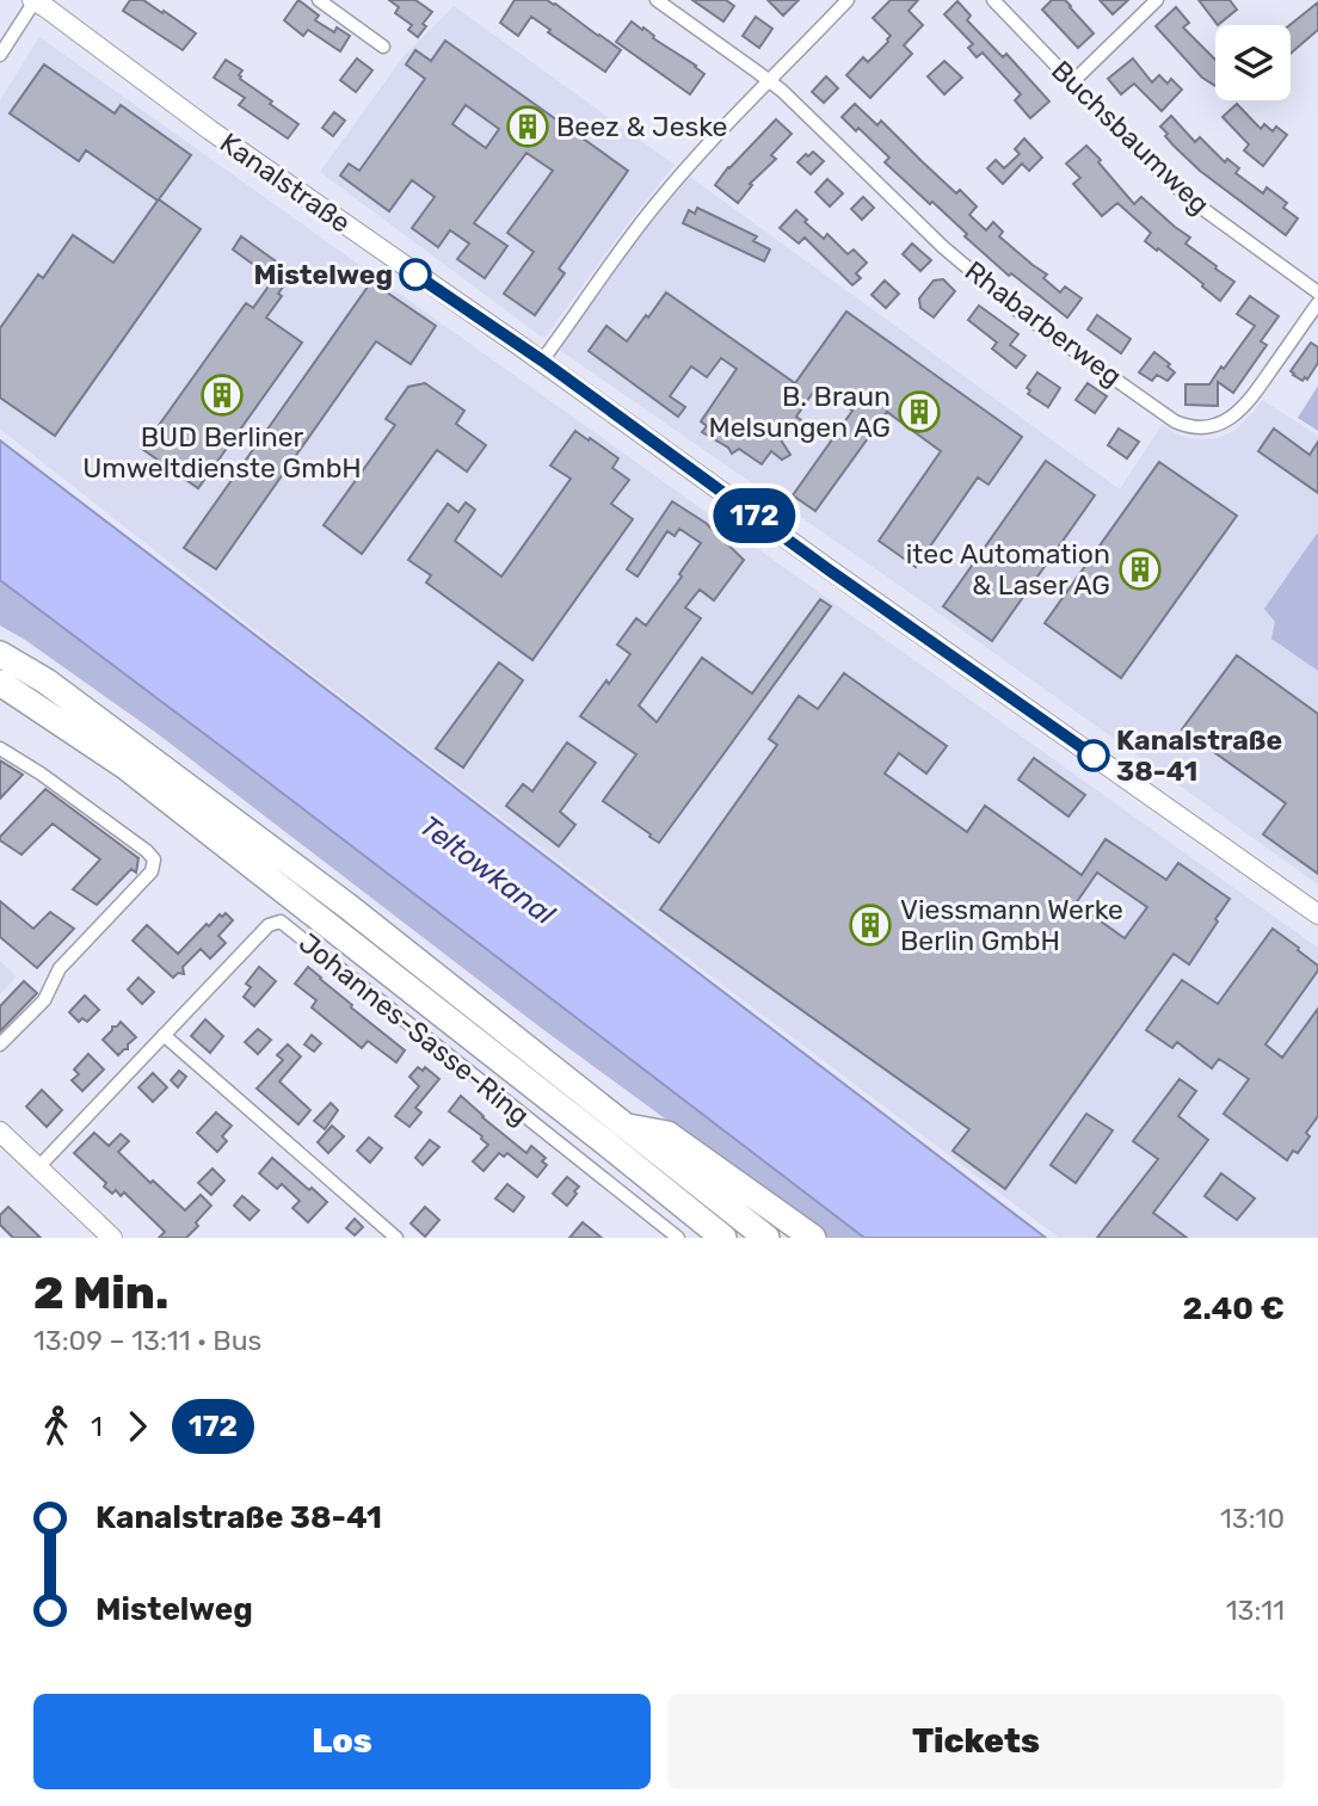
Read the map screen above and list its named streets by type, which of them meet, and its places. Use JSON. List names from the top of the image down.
{
  "streets": {
    "street": [
      "Buchsbaumweg",
      "Kanalstraße",
      "Rhabarberweg",
      "Johannes-Sasse-Ring"
    ]
  },
  "water": ["Teltowkanal"],
  "places": {
    "building": [
      "Beez & Jeske",
      "BUD Berliner Umweltdienste GmbH",
      "B. Braun Melsungen AG",
      "itec Automation & Laser AG",
      "Viessmann Werke Berlin GmbH"
    ],
    "other": ["Mistelweg", "Kanalstraße 38-41"]
  },
  "lines": ["bus line 172"],
  "page": {
    "on_map": "172",
    "heading": ["2 Min.", "13:09 – 13:11 · Bus", "2.40 €"],
    "legs": ["1", "172"],
    "list": [
      {
        "name": "Kanalstraße 38-41",
        "value": "13:10"
      },
      {
        "name": "Mistelweg",
        "value": "13:11"
      }
    ],
    "buttons": ["Los", "Tickets"]
  }
}
